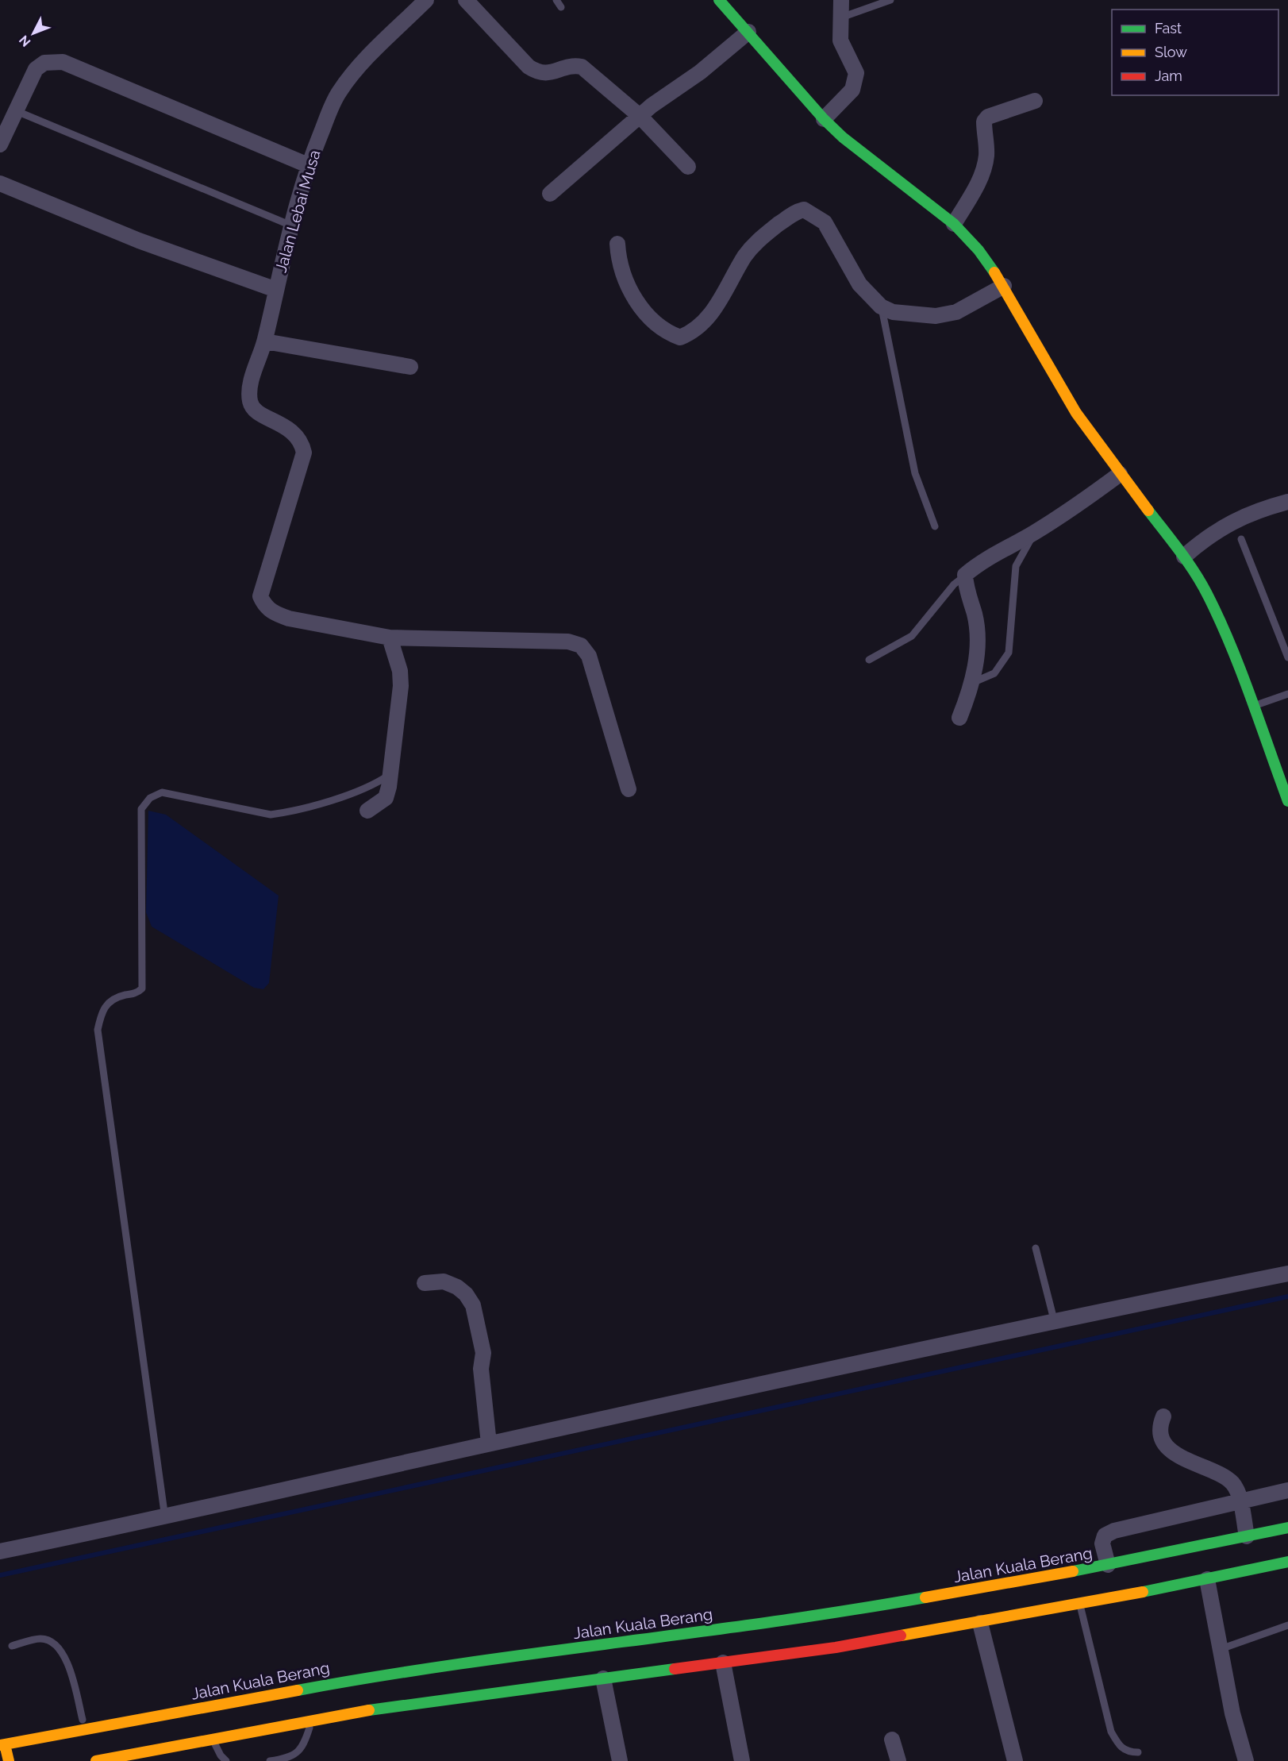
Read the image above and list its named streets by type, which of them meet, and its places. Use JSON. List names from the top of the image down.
{
  "streets": {
    "main road": ["Jalan Kuala Berang"],
    "street": ["Jalan Lebai Musa"]
  },
  "legend": ["Fast", "Slow", "Jam"],
  "north": "bottom left"
}
